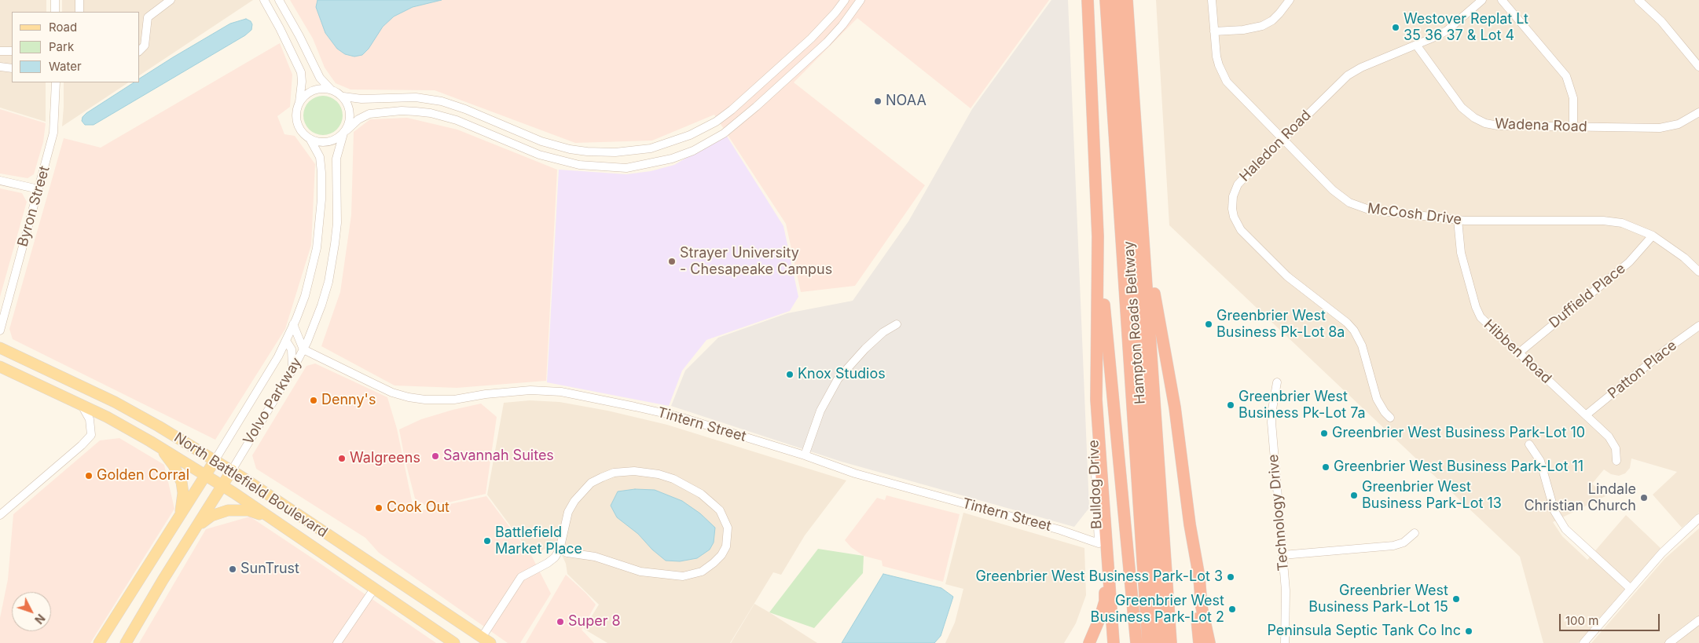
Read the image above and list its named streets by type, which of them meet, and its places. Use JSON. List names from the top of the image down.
{
  "streets": {
    "highway": ["Hampton Roads Beltway"],
    "main road": ["Volvo Parkway", "North Battlefield Boulevard"],
    "street": [
      "Wadena Road",
      "Haledon Road",
      "Byron Street",
      "McCosh Drive",
      "Duffield Place",
      "Hibben Road",
      "Patton Place",
      "Tintern Street",
      "Bulldog Drive",
      "Technology Drive"
    ]
  },
  "crossings": [
    ["Wadena Road", "Haledon Road"],
    ["Haledon Road", "McCosh Drive"],
    ["McCosh Drive", "Duffield Place"],
    ["McCosh Drive", "Hibben Road"],
    ["Duffield Place", "Hibben Road"],
    ["Hibben Road", "Patton Place"],
    ["Volvo Parkway", "Tintern Street"],
    ["Volvo Parkway", "North Battlefield Boulevard"],
    ["Tintern Street", "Bulldog Drive"]
  ],
  "places": [
    "Westover Replat Lt 35 36 37 & Lot 4",
    "NOAA",
    "Strayer University - Chesapeake Campus",
    "Greenbrier West Business Pk-Lot 8a",
    "Knox Studios",
    "Denny's",
    "Greenbrier West Business Pk-Lot 7a",
    "Greenbrier West Business Park-Lot 10",
    "Savannah Suites",
    "Walgreens",
    "Greenbrier West Business Park-Lot 11",
    "Golden Corral",
    "Greenbrier West Business Park-Lot 13",
    "Lindale Christian Church",
    "Cook Out",
    "Battlefield Market Place",
    "SunTrust",
    "Greenbrier West Business Park-Lot 3",
    "Greenbrier West Business Park-Lot 15",
    "Greenbrier West Business Park-Lot 2",
    "Super 8",
    "Peninsula Septic Tank Co Inc"
  ],
  "legend": ["Road", "Park", "Water"],
  "scale_bar": "100 m",
  "north": "bottom right"
}
